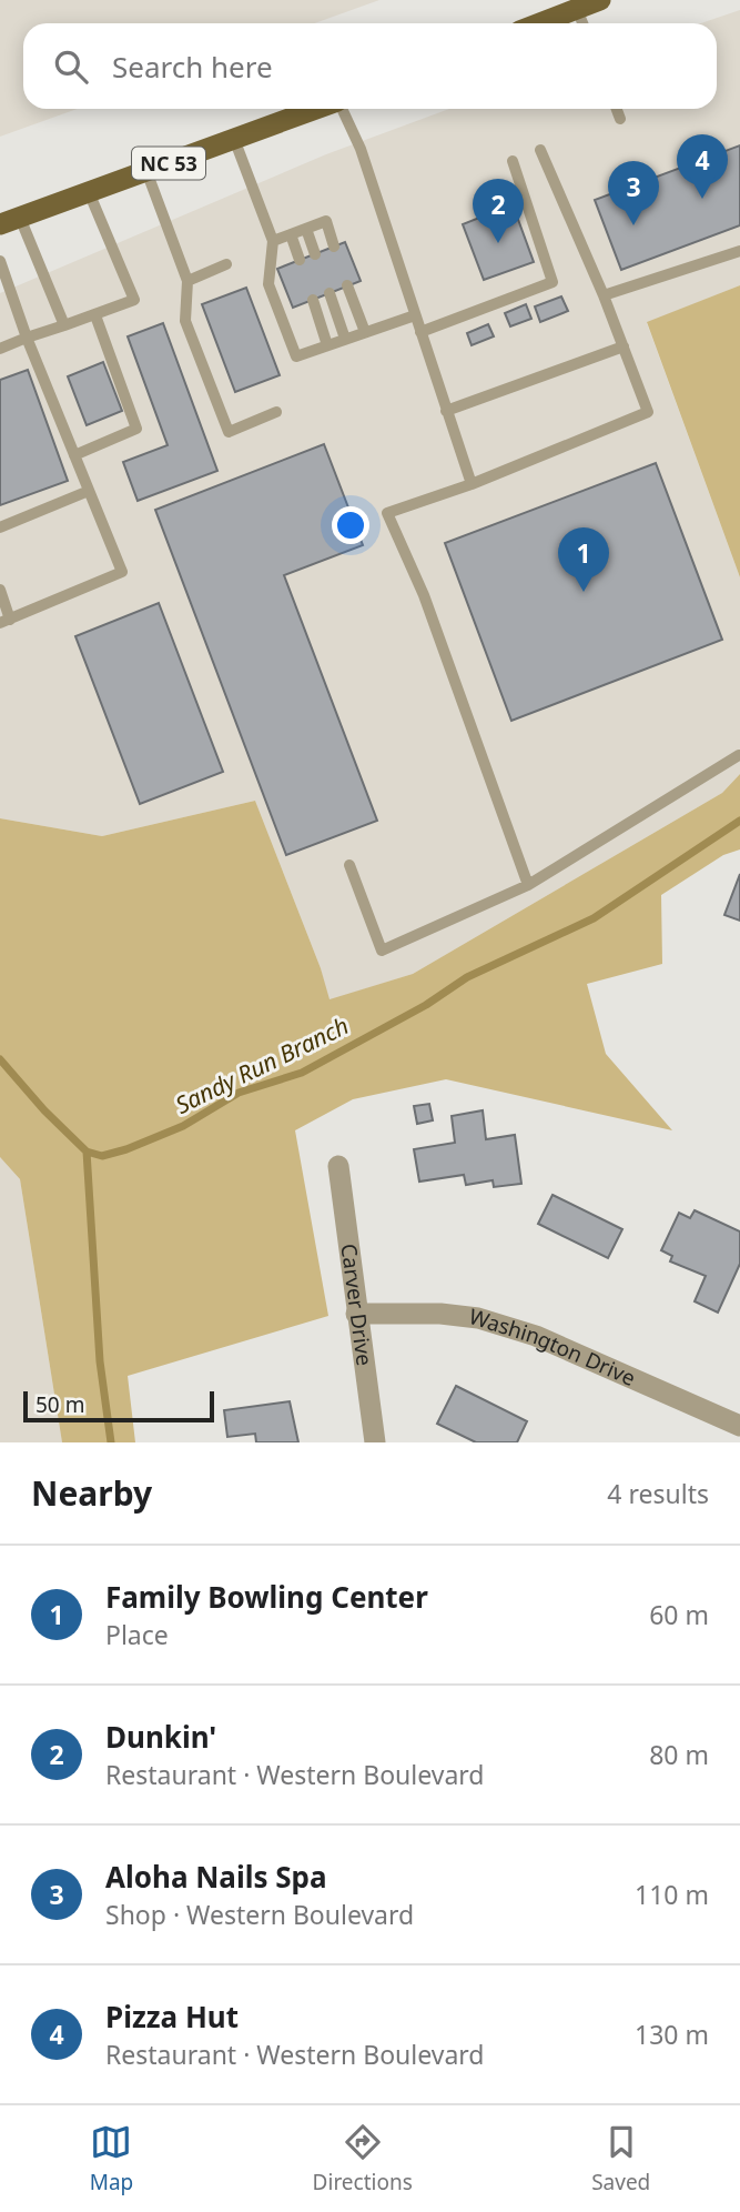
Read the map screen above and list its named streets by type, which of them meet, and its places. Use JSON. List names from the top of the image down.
{
  "streets": {
    "main road": ["NC 53"],
    "street": ["Carver Drive", "Washington Drive"]
  },
  "crossings": [
    ["Carver Drive", "Washington Drive"]
  ],
  "water": ["Sandy Run Branch"],
  "scale_bar": "50 m",
  "page": {
    "search": "Search here",
    "pins": [
      "4",
      "3",
      "2",
      "1"
    ],
    "scale": "50 m",
    "heading": ["Nearby", "4 results"],
    "list": [
      {
        "mark": "1",
        "name": "Family Bowling Center",
        "note": "Place",
        "value": "60 m"
      },
      {
        "mark": "2",
        "name": "Dunkin'",
        "note": "Restaurant · Western Boulevard",
        "value": "80 m"
      },
      {
        "mark": "3",
        "name": "Aloha Nails Spa",
        "note": "Shop · Western Boulevard",
        "value": "110 m"
      },
      {
        "mark": "4",
        "name": "Pizza Hut",
        "note": "Restaurant · Western Boulevard",
        "value": "130 m"
      }
    ],
    "nav": ["Map", "Directions", "Saved"]
  }
}
